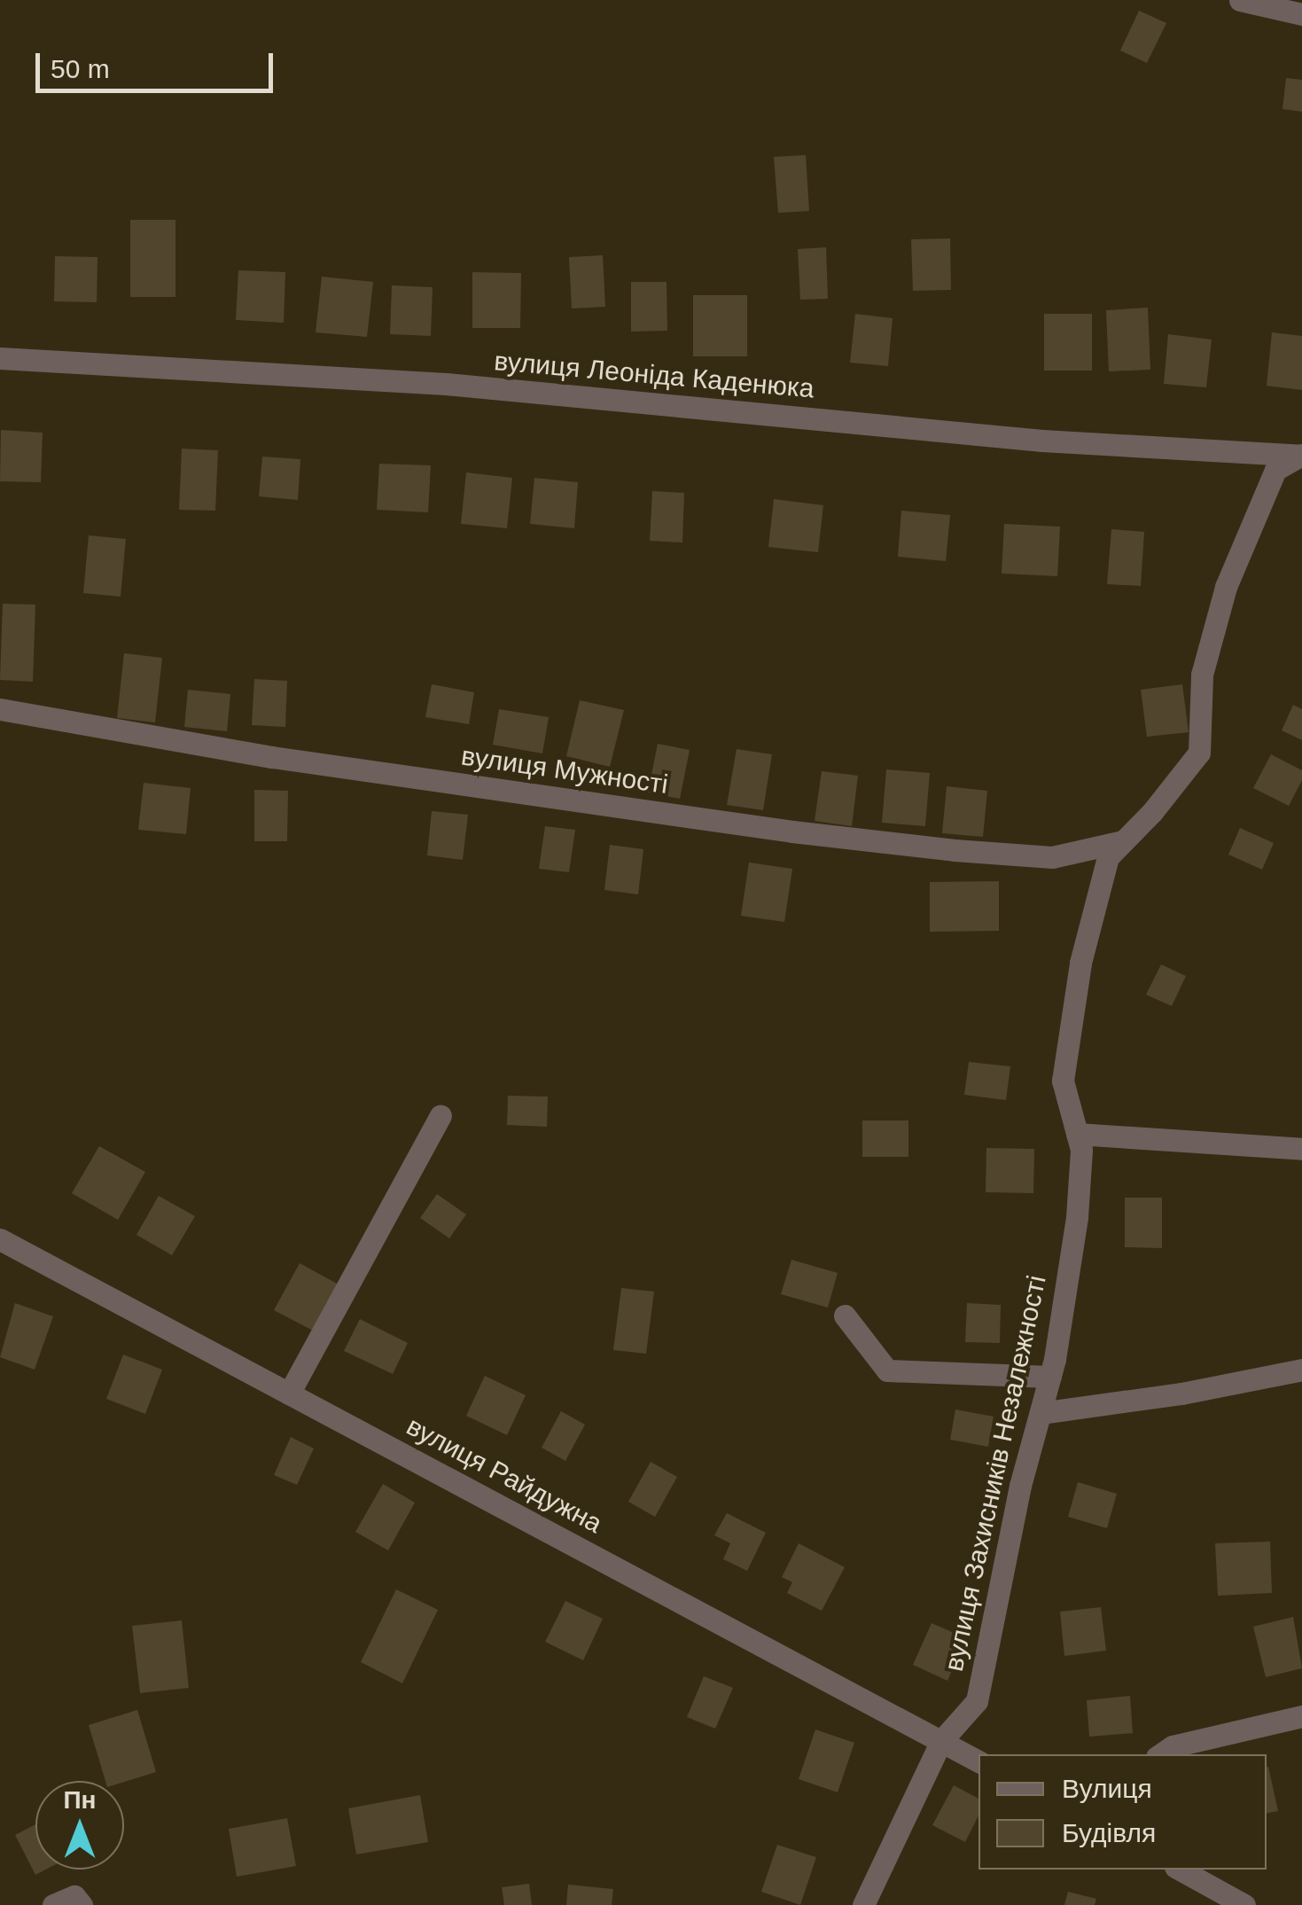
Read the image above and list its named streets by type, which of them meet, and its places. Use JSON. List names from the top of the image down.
{
  "streets": {
    "street": [
      "вулиця Леоніда Каденюка",
      "вулиця Мужності",
      "вулиця Захисників Незалежності",
      "вулиця Райдужна"
    ]
  },
  "crossings": [
    ["вулиця Леоніда Каденюка", "вулиця Захисників Незалежності"],
    ["вулиця Мужності", "вулиця Захисників Незалежності"],
    ["вулиця Захисників Незалежності", "вулиця Райдужна"]
  ],
  "legend": ["Вулиця", "Будівля"],
  "scale_bar": "50 m",
  "north": "top"
}
